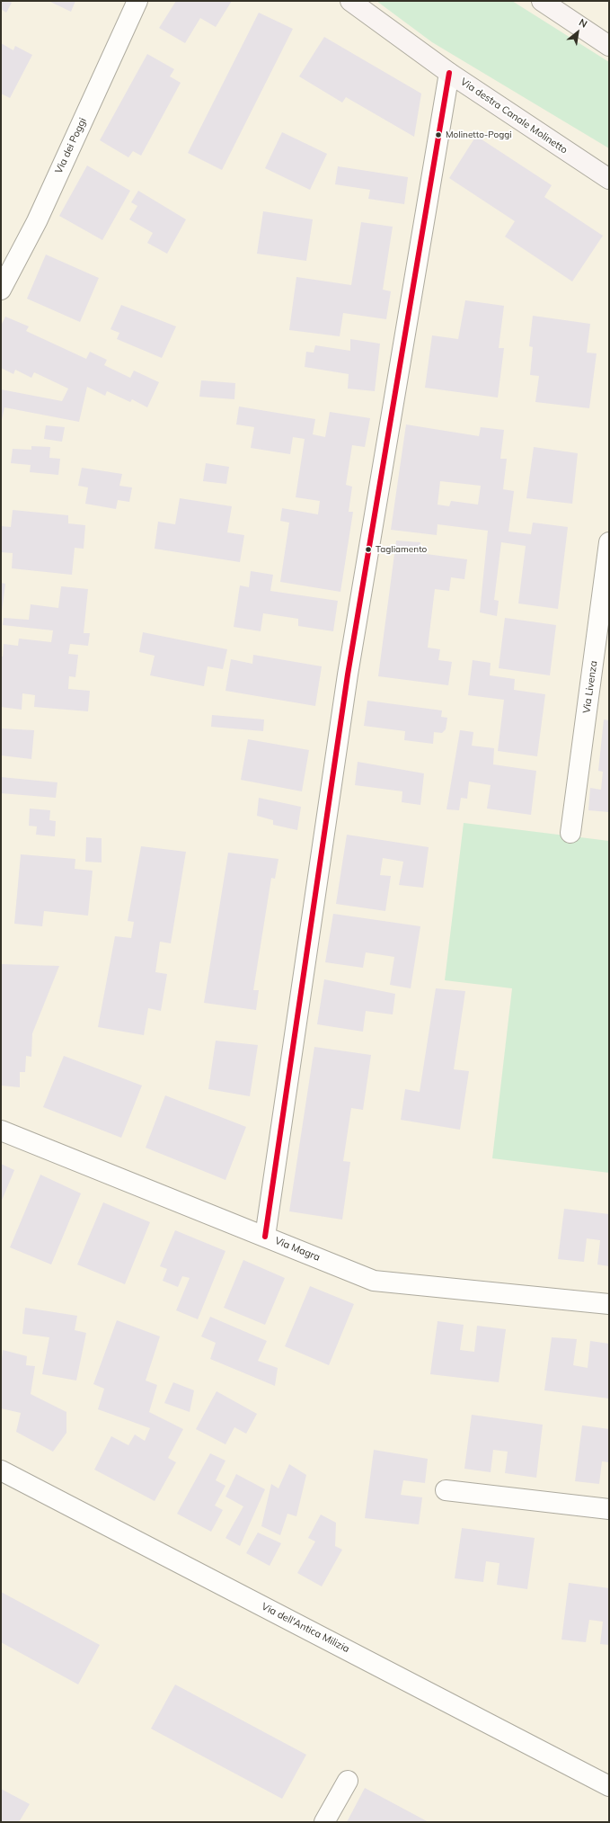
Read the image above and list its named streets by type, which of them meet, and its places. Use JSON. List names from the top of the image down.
{
  "streets": {
    "street": [
      "Via destra Canale Molinetto",
      "Via dei Poggi",
      "Via Livenza",
      "Via Magra",
      "Via dell'Antica Milizia"
    ]
  },
  "places": ["Molinetto-Poggi", "Tagliamento"],
  "north": "top right"
}
